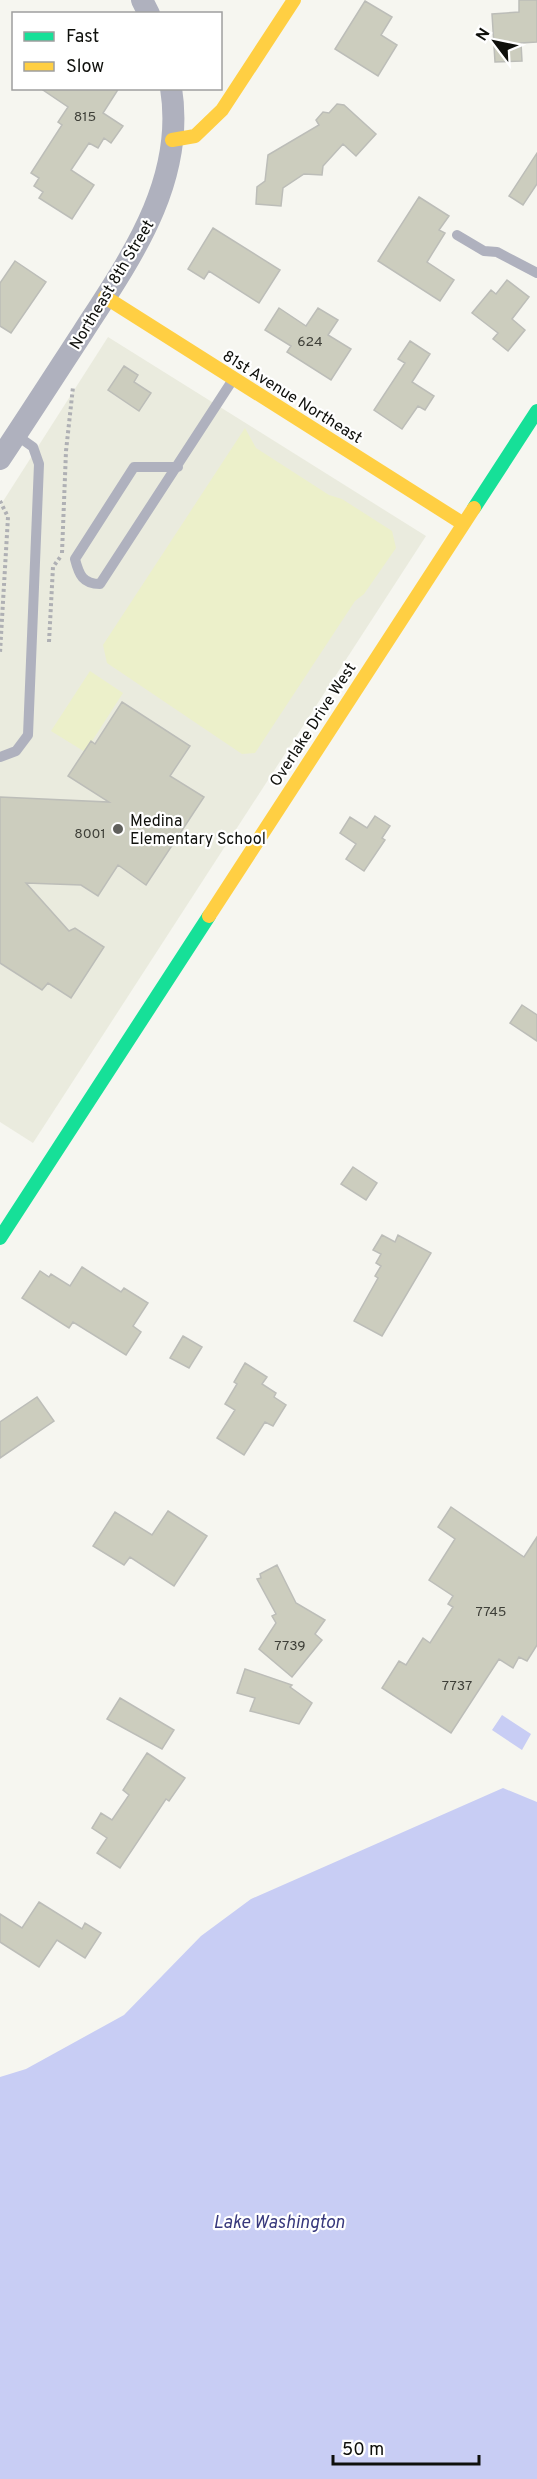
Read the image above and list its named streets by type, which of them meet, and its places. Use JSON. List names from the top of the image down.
{
  "streets": {
    "street": ["Northeast 8th Street", "81st Avenue Northeast", "Overlake Drive West"]
  },
  "crossings": [
    ["Northeast 8th Street", "81st Avenue Northeast"],
    ["81st Avenue Northeast", "Overlake Drive West"]
  ],
  "water": ["Lake Washington"],
  "places": ["Medina Elementary School"],
  "house_numbers": [
    "815",
    "624",
    "8001",
    "7745",
    "7739",
    "7737"
  ],
  "legend": ["Fast", "Slow"],
  "scale_bar": "50 m",
  "north": "top left"
}
